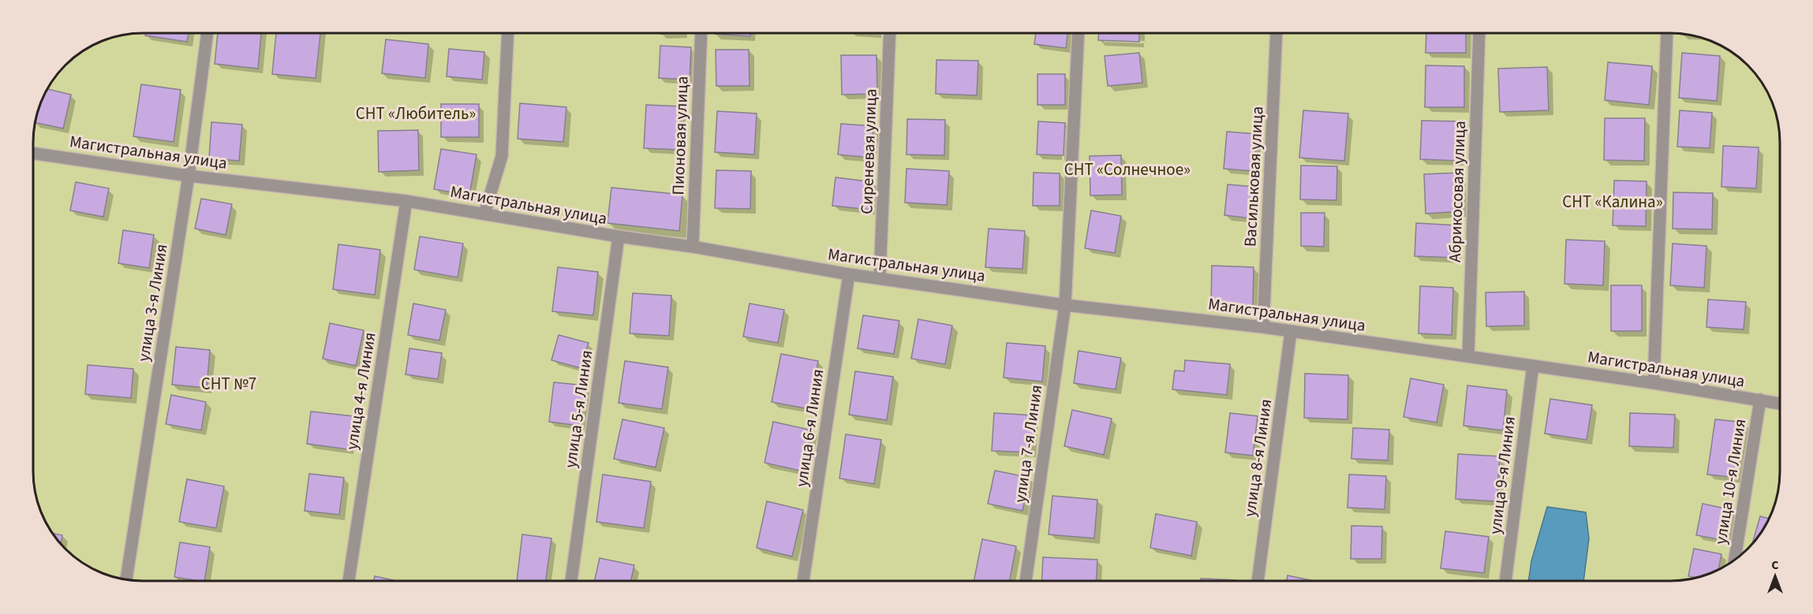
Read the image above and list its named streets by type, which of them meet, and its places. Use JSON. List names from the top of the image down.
{
  "streets": {
    "street": [
      "Пионовая улица",
      "Сиреневая улица",
      "Магистральная улица",
      "Васильковая улица",
      "Абрикосовая улица",
      "улица 3-я Линия",
      "улица 4-я Линия",
      "улица 5-я Линия",
      "улица 6-я Линия",
      "улица 7-я Линия",
      "улица 8-я Линия",
      "улица 9-я Линия",
      "улица 10-я Линия"
    ]
  },
  "crossings": [
    ["Пионовая улица", "Магистральная улица"],
    ["Сиреневая улица", "Магистральная улица"],
    ["Магистральная улица", "Васильковая улица"],
    ["Магистральная улица", "Абрикосовая улица"],
    ["Магистральная улица", "улица 3-я Линия"],
    ["Магистральная улица", "улица 4-я Линия"],
    ["Магистральная улица", "улица 5-я Линия"],
    ["Магистральная улица", "улица 6-я Линия"],
    ["Магистральная улица", "улица 7-я Линия"],
    ["Магистральная улица", "улица 8-я Линия"],
    ["Магистральная улица", "улица 9-я Линия"],
    ["Магистральная улица", "улица 10-я Линия"]
  ],
  "parks": [
    "СНТ «Любитель»",
    "СНТ «Солнечное»",
    "СНТ «Калина»",
    "СНТ №7"
  ],
  "north": "top"
}
